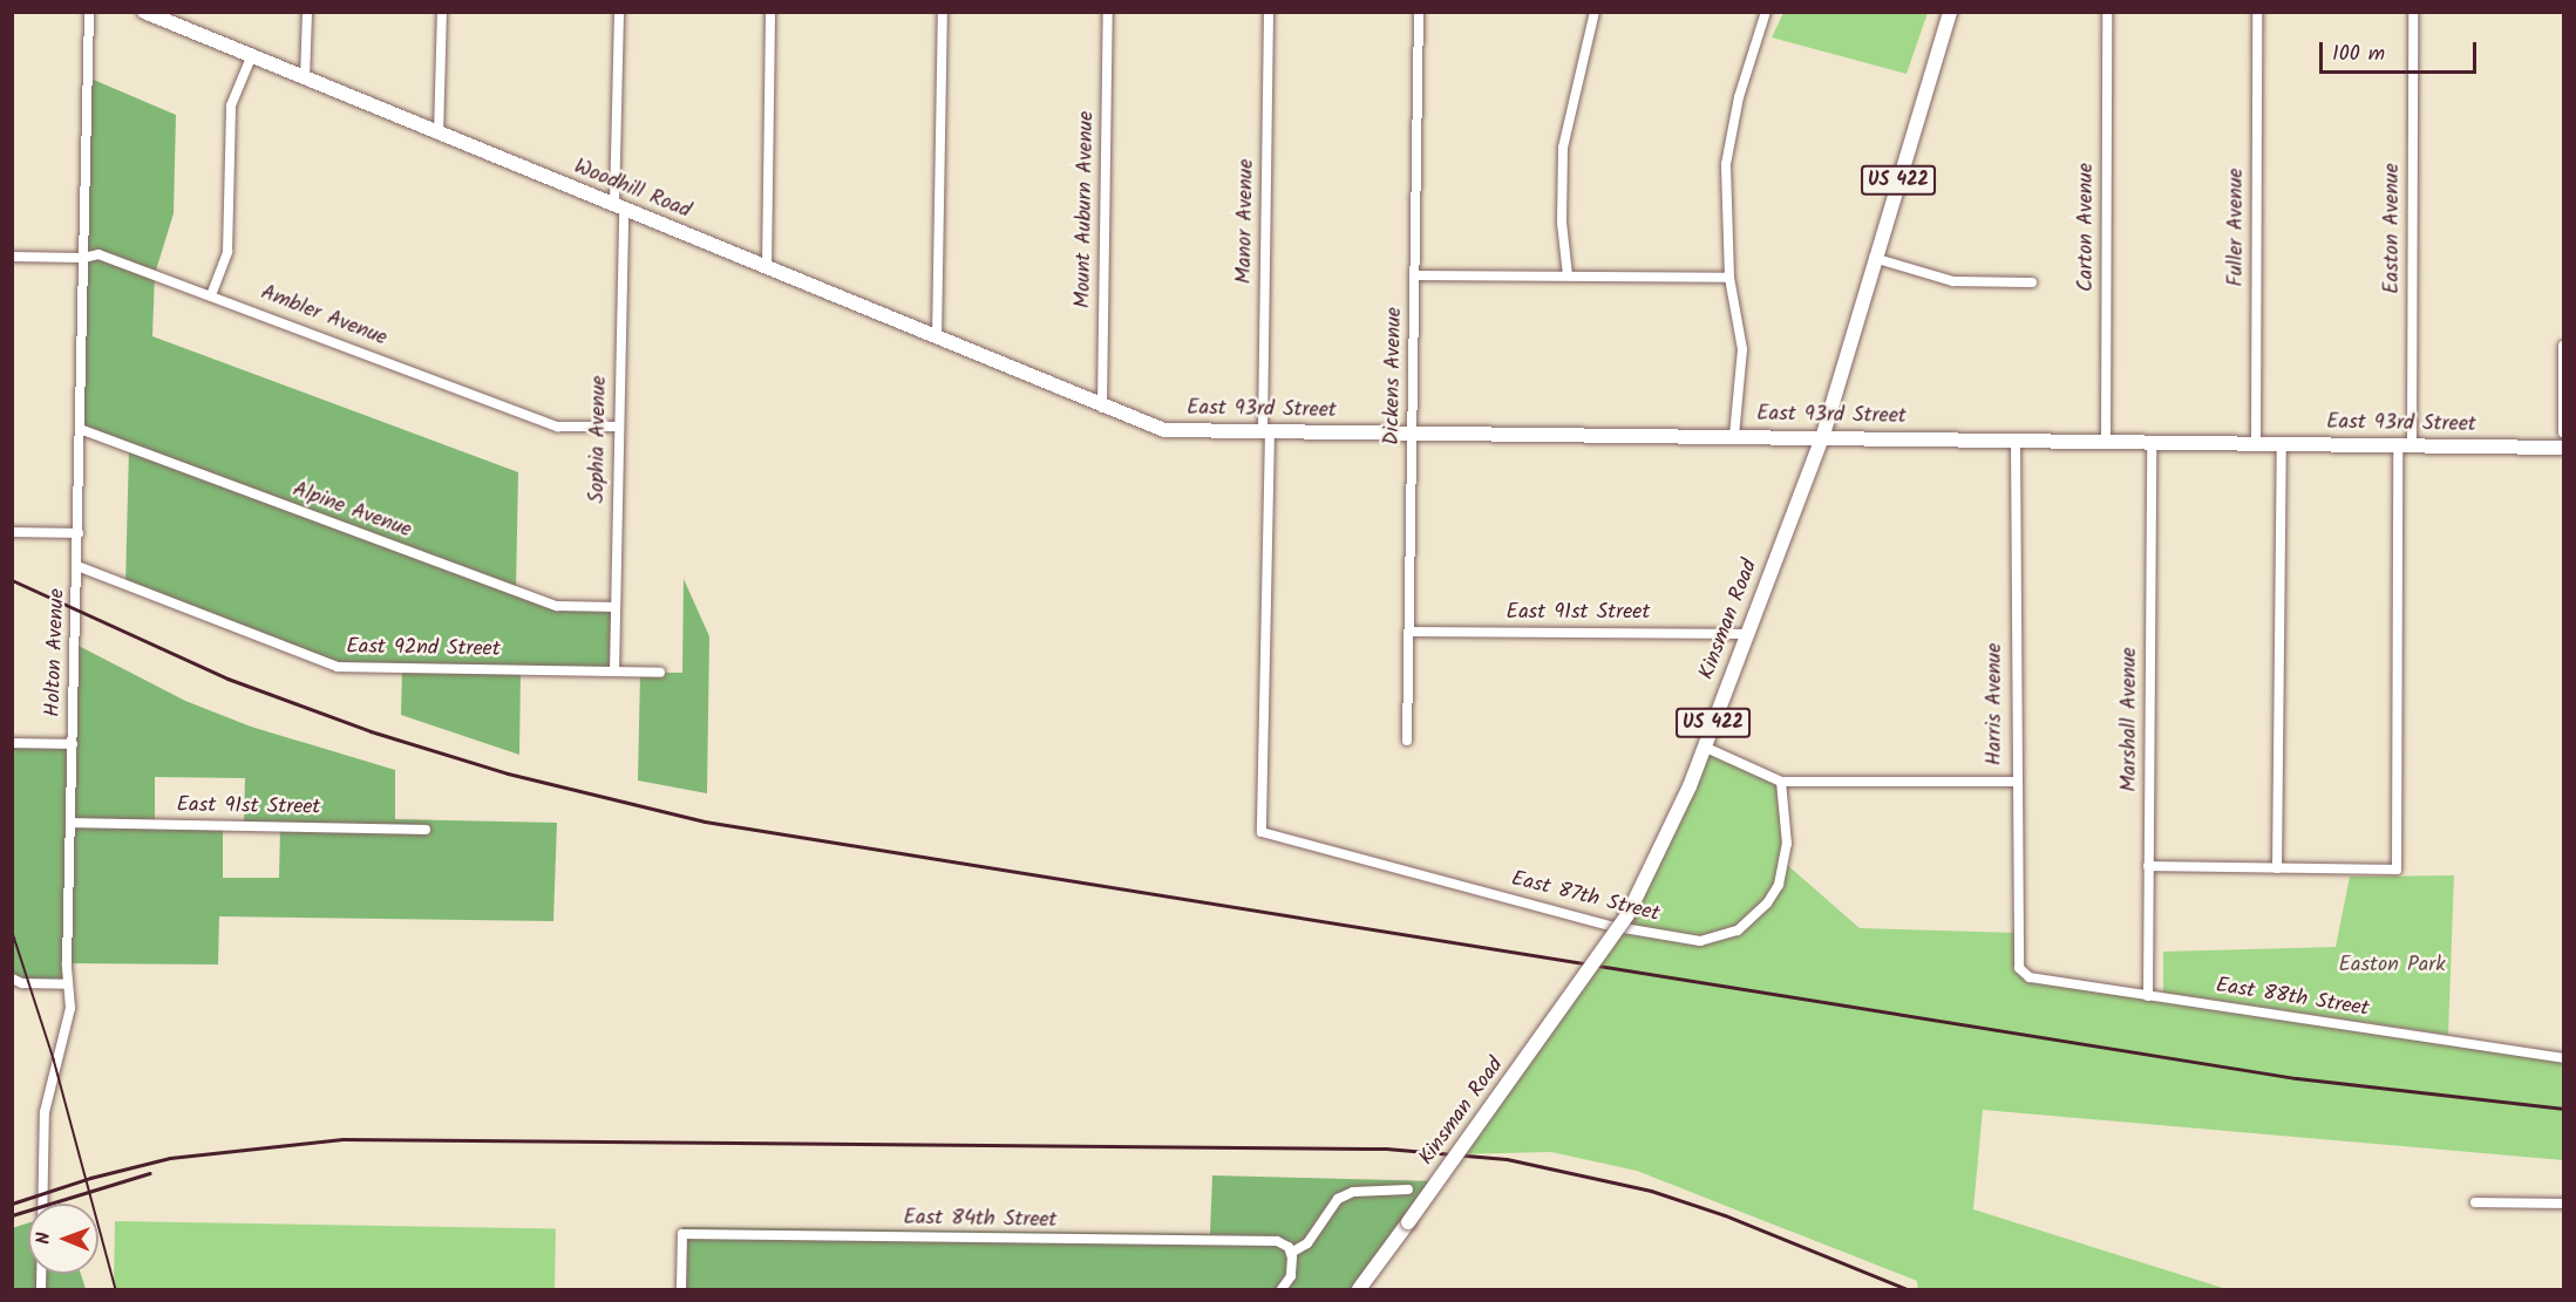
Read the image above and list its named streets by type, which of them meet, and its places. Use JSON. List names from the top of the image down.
{
  "streets": {
    "main road": [
      "US 422",
      "Woodhill Road",
      "East 93rd Street",
      "Kinsman Road"
    ],
    "street": [
      "Mount Auburn Avenue",
      "Manor Avenue",
      "Carton Avenue",
      "Fuller Avenue",
      "Easton Avenue",
      "Ambler Avenue",
      "Dickens Avenue",
      "Sophia Avenue",
      "Alpine Avenue",
      "East 91st Street",
      "East 92nd Street",
      "Holton Avenue",
      "Harris Avenue",
      "Marshall Avenue",
      "East 87th Street",
      "East 88th Street",
      "East 84th Street"
    ]
  },
  "crossings": [
    ["Woodhill Road", "Mount Auburn Avenue"],
    ["Woodhill Road", "East 93rd Street"],
    ["Woodhill Road", "Sophia Avenue"],
    ["Mount Auburn Avenue", "East 93rd Street"],
    ["Manor Avenue", "East 93rd Street"],
    ["Manor Avenue", "East 87th Street"],
    ["Carton Avenue", "East 93rd Street"],
    ["Fuller Avenue", "East 93rd Street"],
    ["Easton Avenue", "East 93rd Street"],
    ["Ambler Avenue", "Sophia Avenue"],
    ["Ambler Avenue", "Holton Avenue"],
    ["Dickens Avenue", "East 93rd Street"],
    ["Dickens Avenue", "East 91st Street"],
    ["East 93rd Street", "Kinsman Road"],
    ["East 93rd Street", "Harris Avenue"],
    ["East 93rd Street", "Marshall Avenue"],
    ["Sophia Avenue", "Alpine Avenue"],
    ["Sophia Avenue", "East 92nd Street"],
    ["Alpine Avenue", "Holton Avenue"],
    ["East 91st Street", "Kinsman Road"],
    ["East 91st Street", "Holton Avenue"],
    ["East 92nd Street", "Holton Avenue"],
    ["Harris Avenue", "East 88th Street"],
    ["Marshall Avenue", "East 88th Street"]
  ],
  "parks": ["Easton Park"],
  "scale_bar": "100 m",
  "north": "left"
}
